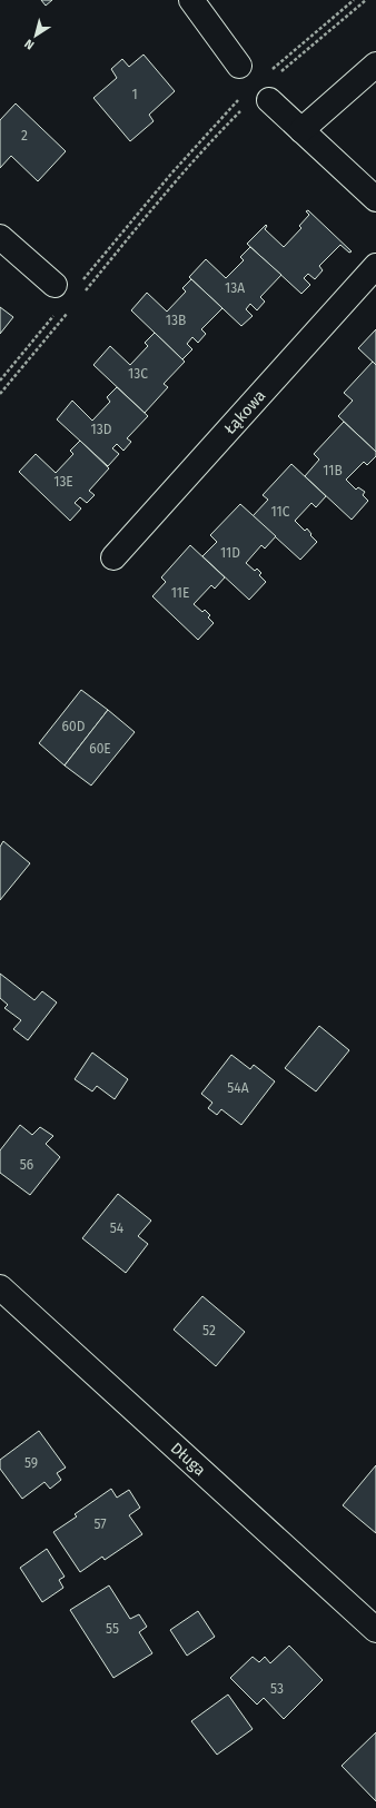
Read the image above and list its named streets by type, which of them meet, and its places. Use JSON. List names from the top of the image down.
{
  "streets": {
    "street": ["Łąkowa", "Długa"]
  },
  "house_numbers": [
    "1",
    "2",
    "13A",
    "13B",
    "13C",
    "13D",
    "11B",
    "13E",
    "11C",
    "11D",
    "11E",
    "60D",
    "60E",
    "54A",
    "56",
    "54",
    "52",
    "59",
    "57",
    "55",
    "53"
  ],
  "north": "bottom left"
}
